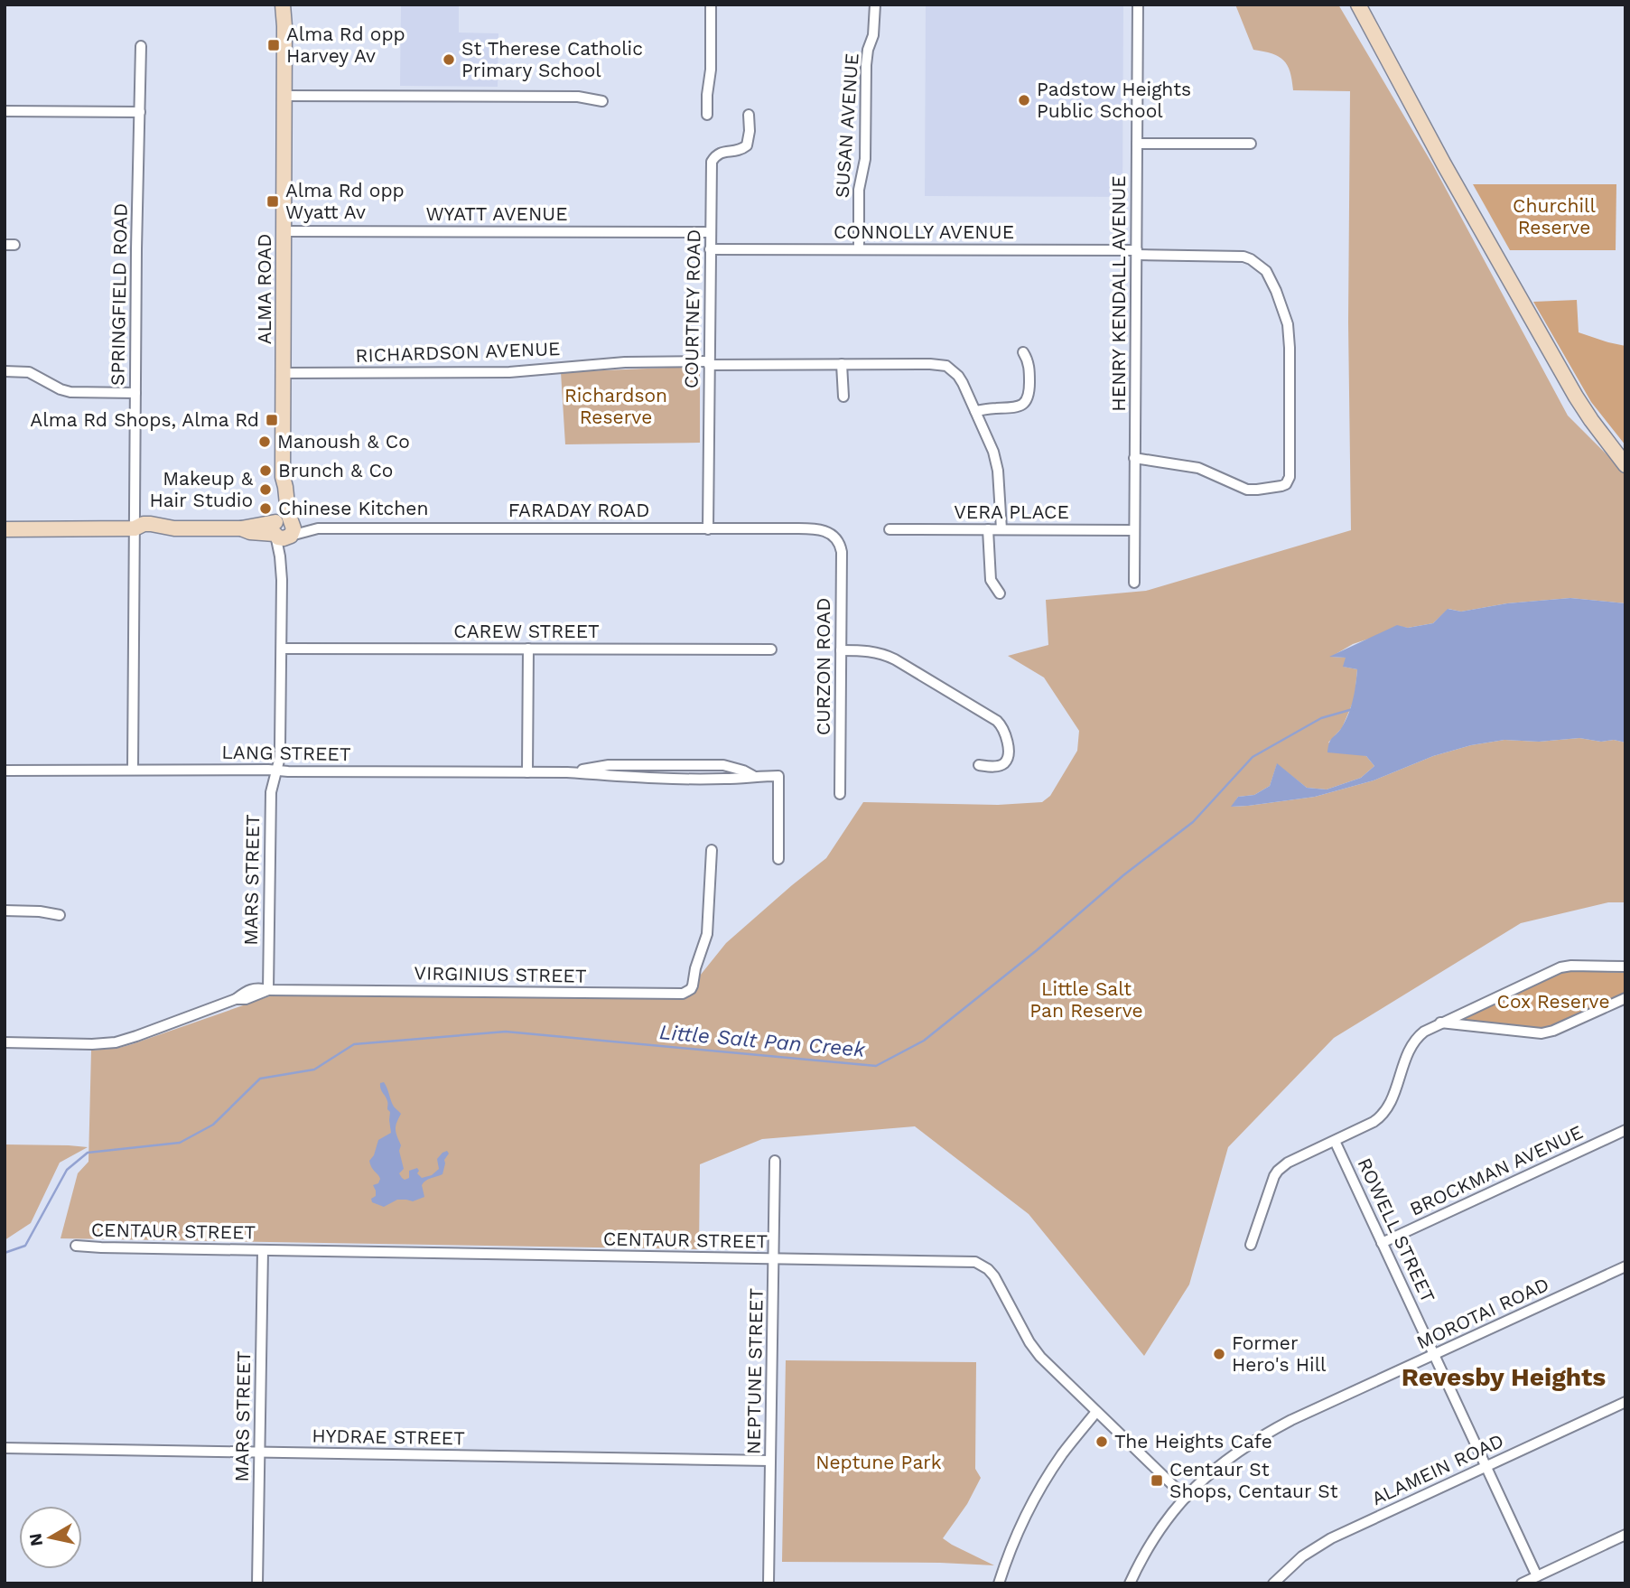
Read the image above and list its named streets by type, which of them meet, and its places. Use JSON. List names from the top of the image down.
{
  "streets": {
    "main road": ["ALMA ROAD", "FARADAY ROAD"],
    "street": [
      "SUSAN AVENUE",
      "WYATT AVENUE",
      "CONNOLLY AVENUE",
      "HENRY KENDALL AVENUE",
      "SPRINGFIELD ROAD",
      "COURTNEY ROAD",
      "RICHARDSON AVENUE",
      "VERA PLACE",
      "CAREW STREET",
      "CURZON ROAD",
      "LANG STREET",
      "MARS STREET",
      "VIRGINIUS STREET",
      "BROCKMAN AVENUE",
      "ROWELL STREET",
      "CENTAUR STREET",
      "MOROTAI ROAD",
      "NEPTUNE STREET",
      "HYDRAE STREET",
      "ALAMEIN ROAD"
    ]
  },
  "crossings": [
    ["SUSAN AVENUE", "CONNOLLY AVENUE"],
    ["WYATT AVENUE", "ALMA ROAD"],
    ["WYATT AVENUE", "COURTNEY ROAD"],
    ["CONNOLLY AVENUE", "HENRY KENDALL AVENUE"],
    ["CONNOLLY AVENUE", "COURTNEY ROAD"],
    ["ALMA ROAD", "RICHARDSON AVENUE"],
    ["ALMA ROAD", "FARADAY ROAD"],
    ["ALMA ROAD", "CAREW STREET"],
    ["ALMA ROAD", "LANG STREET"],
    ["ALMA ROAD", "MARS STREET"],
    ["HENRY KENDALL AVENUE", "VERA PLACE"],
    ["SPRINGFIELD ROAD", "FARADAY ROAD"],
    ["SPRINGFIELD ROAD", "LANG STREET"],
    ["COURTNEY ROAD", "RICHARDSON AVENUE"],
    ["COURTNEY ROAD", "FARADAY ROAD"],
    ["RICHARDSON AVENUE", "VERA PLACE"],
    ["FARADAY ROAD", "CURZON ROAD"],
    ["LANG STREET", "MARS STREET"],
    ["MARS STREET", "VIRGINIUS STREET"],
    ["MARS STREET", "CENTAUR STREET"],
    ["MARS STREET", "HYDRAE STREET"],
    ["BROCKMAN AVENUE", "ROWELL STREET"],
    ["ROWELL STREET", "MOROTAI ROAD"],
    ["ROWELL STREET", "ALAMEIN ROAD"],
    ["CENTAUR STREET", "MOROTAI ROAD"],
    ["CENTAUR STREET", "NEPTUNE STREET"],
    ["NEPTUNE STREET", "HYDRAE STREET"]
  ],
  "districts": ["Revesby Heights"],
  "water": ["Little Salt Pan Creek"],
  "parks": [
    "Churchill Reserve",
    "Richardson Reserve",
    "Little Salt Pan Reserve",
    "Cox Reserve",
    "Neptune Park"
  ],
  "places": {
    "transit": [
      "Alma Rd opp Harvey Av",
      "Alma Rd opp Wyatt Av",
      "Alma Rd Shops, Alma Rd",
      "Centaur St Shops, Centaur St"
    ],
    "other": [
      "St Therese Catholic Primary School",
      "Padstow Heights Public School",
      "Manoush & Co",
      "Brunch & Co",
      "Makeup & Hair Studio",
      "Chinese Kitchen",
      "Former Hero's Hill",
      "The Heights Cafe"
    ]
  },
  "north": "left"
}
